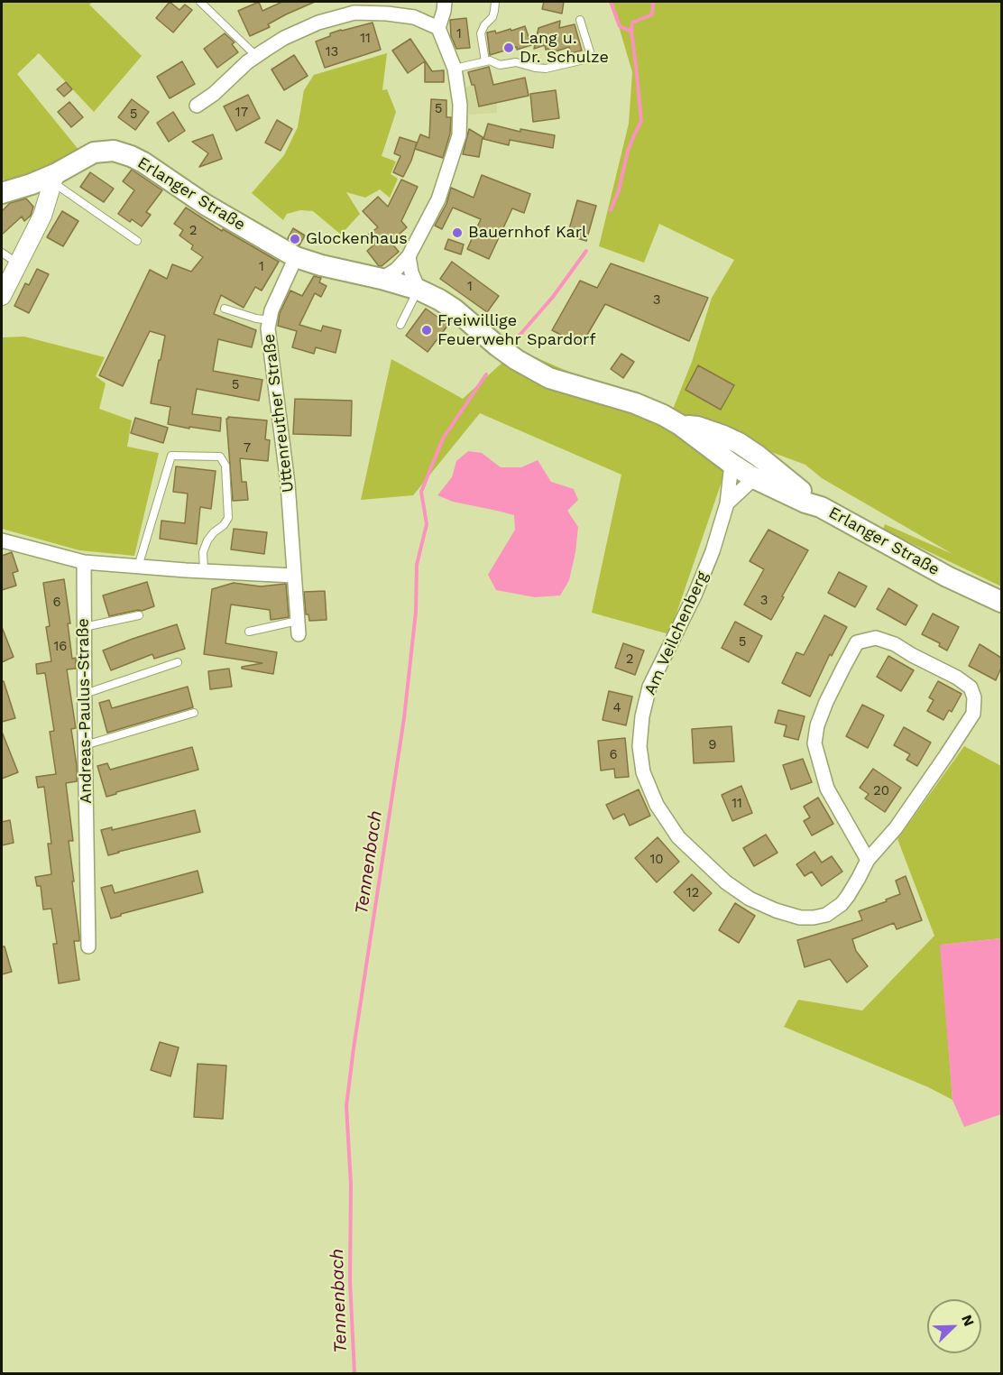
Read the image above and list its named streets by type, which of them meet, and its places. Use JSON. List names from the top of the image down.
{
  "streets": {
    "main road": ["Erlanger Straße"],
    "street": ["Uttenreuther Straße", "Am Veilchenberg", "Andreas-Paulus-Straße"]
  },
  "crossings": [
    ["Erlanger Straße", "Uttenreuther Straße"]
  ],
  "water": ["Tennenbach"],
  "places": [
    "Lang u. Dr. Schulze",
    "Bauernhof Karl",
    "Glockenhaus",
    "Freiwillige Feuerwehr Spardorf"
  ],
  "house_numbers": [
    "1",
    "11",
    "13",
    "5",
    "17",
    "5",
    "2",
    "1",
    "1",
    "3",
    "5",
    "7",
    "3",
    "6",
    "5",
    "16",
    "2",
    "4",
    "9",
    "6",
    "20",
    "11",
    "10",
    "12"
  ],
  "north": "top right"
}
